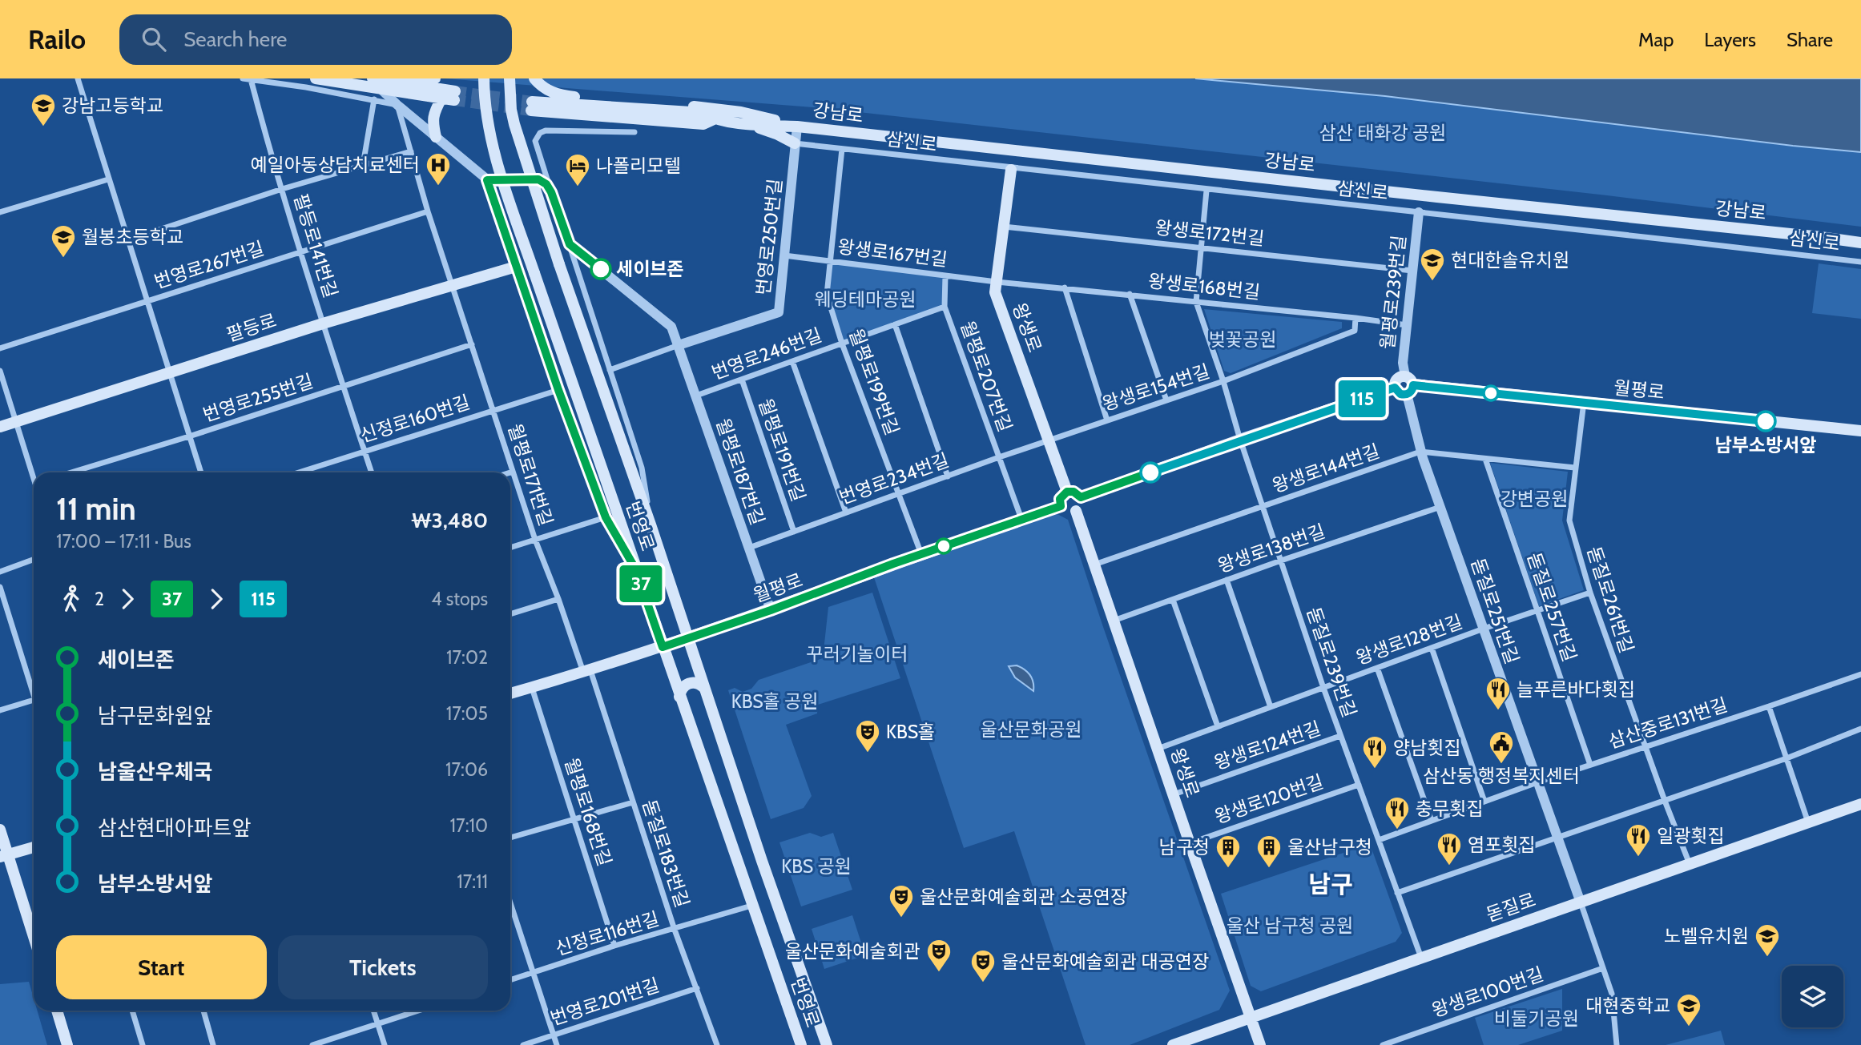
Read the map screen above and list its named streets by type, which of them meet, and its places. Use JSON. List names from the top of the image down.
{
  "streets": {
    "main road": [
      "강남로",
      "팔등로",
      "왕생로",
      "월평로",
      "번영로",
      "돋질로"
    ],
    "street": [
      "삼신로",
      "왕생로172번길",
      "번영로250번길",
      "팔등로141번길",
      "왕생로167번길",
      "번영로267번길",
      "왕생로168번길",
      "월평로239번길",
      "번영로246번길",
      "월평로207번길",
      "월평로199번길",
      "왕생로154번길",
      "번영로255번길",
      "신정로160번길",
      "월평로191번길",
      "왕생로144번길",
      "월평로187번길",
      "월평로171번길",
      "번영로234번길",
      "왕생로138번길",
      "돋질로261번길",
      "돋질로257번길",
      "돋질로251번길",
      "왕생로128번길",
      "돋질로239번길",
      "삼산중로131번길",
      "왕생로124번길",
      "왕생로120번길",
      "월평로168번길",
      "돋질로183번길",
      "신정로116번길",
      "왕생로100번길",
      "번영로201번길"
    ]
  },
  "crossings": [
    ["강남로", "번영로250번길"],
    ["삼신로", "번영로250번길"],
    ["삼신로", "월평로239번길"],
    ["삼신로", "왕생로"],
    ["삼신로", "월평로199번길"],
    ["왕생로172번길", "월평로239번길"],
    ["왕생로172번길", "왕생로"],
    ["번영로250번길", "왕생로167번길"],
    ["번영로250번길", "월평로187번길"],
    ["팔등로141번길", "번영로267번길"],
    ["팔등로141번길", "팔등로"],
    ["팔등로141번길", "번영로255번길"],
    ["팔등로141번길", "신정로160번길"],
    ["왕생로167번길", "왕생로168번길"],
    ["왕생로167번길", "왕생로"],
    ["왕생로167번길", "월평로199번길"],
    ["번영로267번길", "월평로171번길"],
    ["왕생로168번길", "월평로239번길"],
    ["왕생로168번길", "왕생로"],
    ["왕생로168번길", "왕생로154번길"],
    ["왕생로168번길", "돋질로239번길"],
    ["월평로239번길", "월평로"],
    ["월평로239번길", "돋질로251번길"],
    ["팔등로", "월평로171번길"],
    ["왕생로", "왕생로154번길"],
    ["왕생로", "월평로"],
    ["왕생로", "왕생로144번길"],
    ["왕생로", "번영로234번길"],
    ["왕생로", "왕생로138번길"],
    ["왕생로", "왕생로128번길"],
    ["왕생로", "왕생로124번길"],
    ["왕생로", "왕생로120번길"],
    ["왕생로", "돋질로"],
    ["번영로246번길", "월평로207번길"],
    ["번영로246번길", "월평로199번길"],
    ["번영로246번길", "월평로191번길"],
    ["번영로246번길", "월평로187번길"],
    ["월평로207번길", "월평로"],
    ["월평로207번길", "번영로234번길"],
    ["월평로199번길", "월평로"],
    ["월평로199번길", "번영로234번길"],
    ["왕생로154번길", "번영로234번길"],
    ["왕생로154번길", "돋질로239번길"],
    ["월평로", "월평로187번길"],
    ["월평로", "월평로171번길"],
    ["월평로", "번영로"],
    ["월평로", "돋질로261번길"],
    ["월평로", "돋질로251번길"],
    ["월평로", "월평로168번길"],
    ["월평로", "돋질로183번길"],
    ["번영로255번길", "월평로171번길"],
    ["신정로160번길", "월평로171번길"],
    ["월평로191번길", "번영로234번길"],
    ["왕생로144번길", "돋질로261번길"],
    ["왕생로144번길", "돋질로257번길"],
    ["왕생로144번길", "돋질로251번길"],
    ["왕생로144번길", "돋질로239번길"],
    ["월평로187번길", "번영로234번길"],
    ["월평로171번길", "돋질로183번길"],
    ["번영로", "신정로116번길"],
    ["왕생로138번길", "돋질로251번길"],
    ["왕생로138번길", "돋질로239번길"],
    ["돋질로261번길", "왕생로128번길"],
    ["돋질로261번길", "삼산중로131번길"],
    ["돋질로261번길", "돋질로"],
    ["돋질로257번길", "왕생로128번길"],
    ["돋질로257번길", "삼산중로131번길"],
    ["돋질로251번길", "왕생로128번길"],
    ["돋질로251번길", "삼산중로131번길"],
    ["돋질로251번길", "돋질로"],
    ["왕생로128번길", "돋질로239번길"],
    ["돋질로239번길", "삼산중로131번길"],
    ["돋질로239번길", "왕생로124번길"],
    ["돋질로239번길", "왕생로120번길"],
    ["돋질로239번길", "돋질로"],
    ["월평로168번길", "신정로116번길"],
    ["돋질로183번길", "신정로116번길"],
    ["돋질로183번길", "번영로201번길"]
  ],
  "districts": ["남구"],
  "parks": [
    "삼산 태화강 공원",
    "웨딩테마공원",
    "벚꽃공원",
    "강변공원",
    "꾸러기놀이터",
    "KBS홀 공원",
    "울산문화공원",
    "KBS 공원",
    "울산 남구청 공원",
    "비둘기공원"
  ],
  "places": {
    "school or university": [
      "강남고등학교",
      "월봉초등학교",
      "현대한솔유치원",
      "노벨유치원",
      "대현중학교"
    ],
    "hospital": ["예일아동상담치료센터"],
    "hotel": ["나폴리모텔"],
    "other": ["세이브존", "남부소방서앞"],
    "restaurant": [
      "늘푸른바다횟집",
      "양남횟집",
      "충무횟집",
      "일광횟집",
      "염포횟집"
    ],
    "theatre": [
      "KBS홀",
      "울산문화예술회관 소공연장",
      "울산문화예술회관",
      "울산문화예술회관 대공연장"
    ],
    "public building": ["삼산동 행정복지센터"],
    "building": ["남구청", "울산남구청"]
  },
  "lines": ["bus line 37", "bus line 115"],
  "page": {
    "header": "Railo",
    "search": "Search here",
    "nav": ["Map", "Layers", "Share"],
    "on_map": ["37", "115"],
    "heading": ["11 min", "17:00 – 17:11 · Bus", "₩3,480"],
    "legs": [
      "2",
      "37",
      "115",
      "4 stops"
    ],
    "list": [
      {
        "name": "세이브존",
        "value": "17:02"
      },
      {
        "name": "남구문화원앞",
        "value": "17:05"
      },
      {
        "name": "남울산우체국",
        "value": "17:06"
      },
      {
        "name": "삼산현대아파트앞",
        "value": "17:10"
      },
      {
        "name": "남부소방서앞",
        "value": "17:11"
      }
    ],
    "buttons": ["Start", "Tickets"]
  }
}
